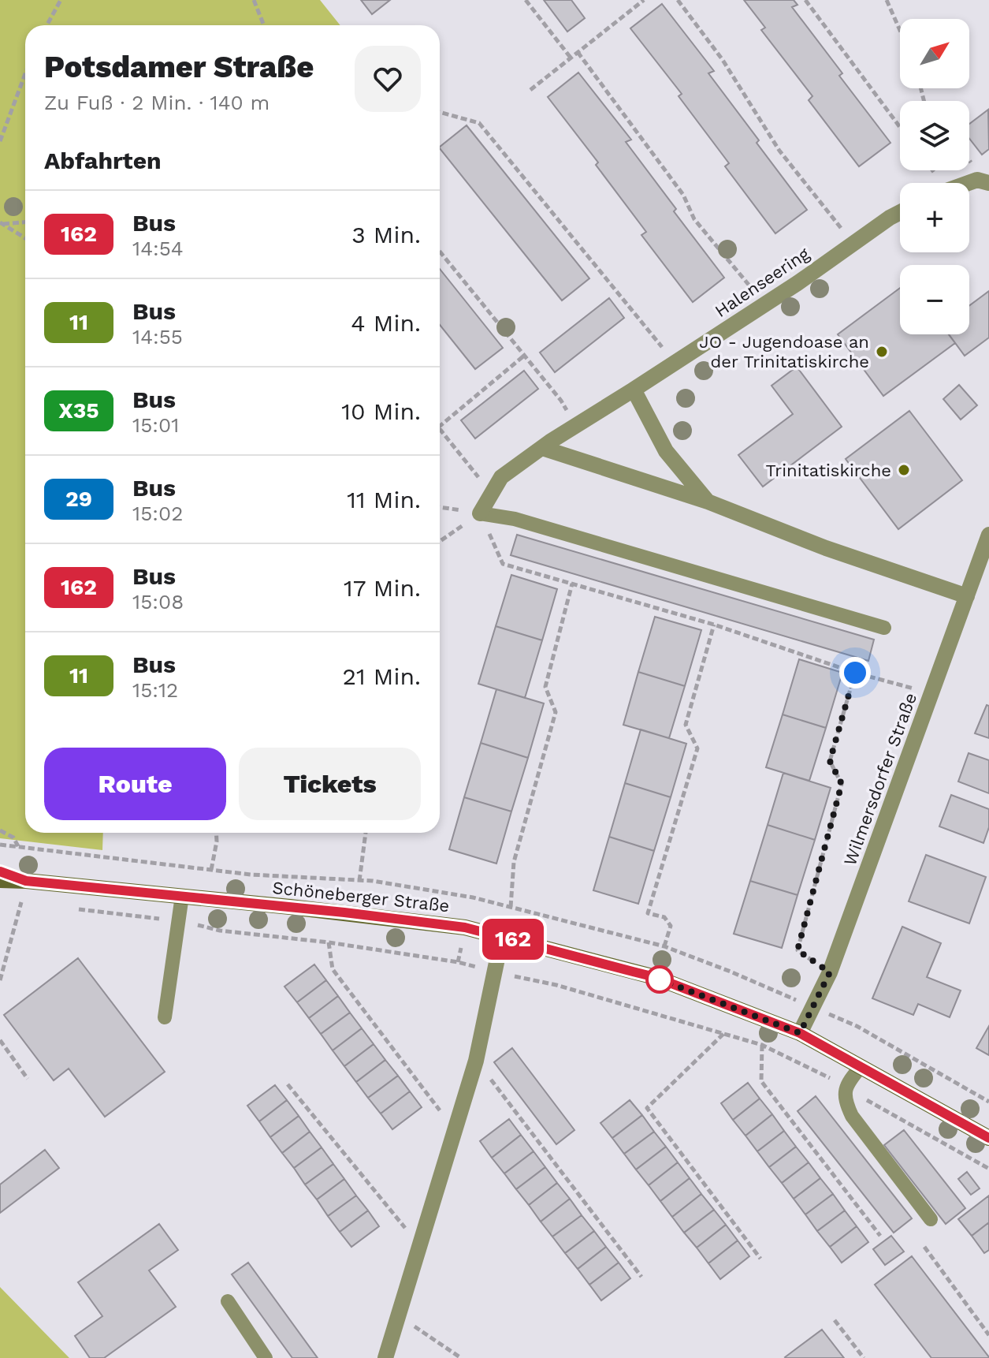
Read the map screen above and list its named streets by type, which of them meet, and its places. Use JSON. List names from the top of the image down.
{
  "streets": {
    "street": ["Halenseering", "Wilmersdorfer Straße", "Schöneberger Straße"]
  },
  "crossings": [
    ["Wilmersdorfer Straße", "Schöneberger Straße"]
  ],
  "places": ["JO - Jugendoase an der Trinitatiskirche", "Trinitatiskirche"],
  "lines": ["bus line 162"],
  "north": "top right",
  "page": {
    "on_map": "162",
    "map_buttons": ["+", "−"],
    "heading": [
      ["Potsdamer Straße", "Zu Fuß · 2 Min. · 140 m"],
      "Abfahrten"
    ],
    "list": [
      {
        "mark": "162",
        "name": "Bus",
        "note": "14:54",
        "value": "3 Min."
      },
      {
        "mark": "11",
        "name": "Bus",
        "note": "14:55",
        "value": "4 Min."
      },
      {
        "mark": "X35",
        "name": "Bus",
        "note": "15:01",
        "value": "10 Min."
      },
      {
        "mark": "29",
        "name": "Bus",
        "note": "15:02",
        "value": "11 Min."
      },
      {
        "mark": "162",
        "name": "Bus",
        "note": "15:08",
        "value": "17 Min."
      },
      {
        "mark": "11",
        "name": "Bus",
        "note": "15:12",
        "value": "21 Min."
      }
    ],
    "buttons": ["Route", "Tickets"]
  }
}
